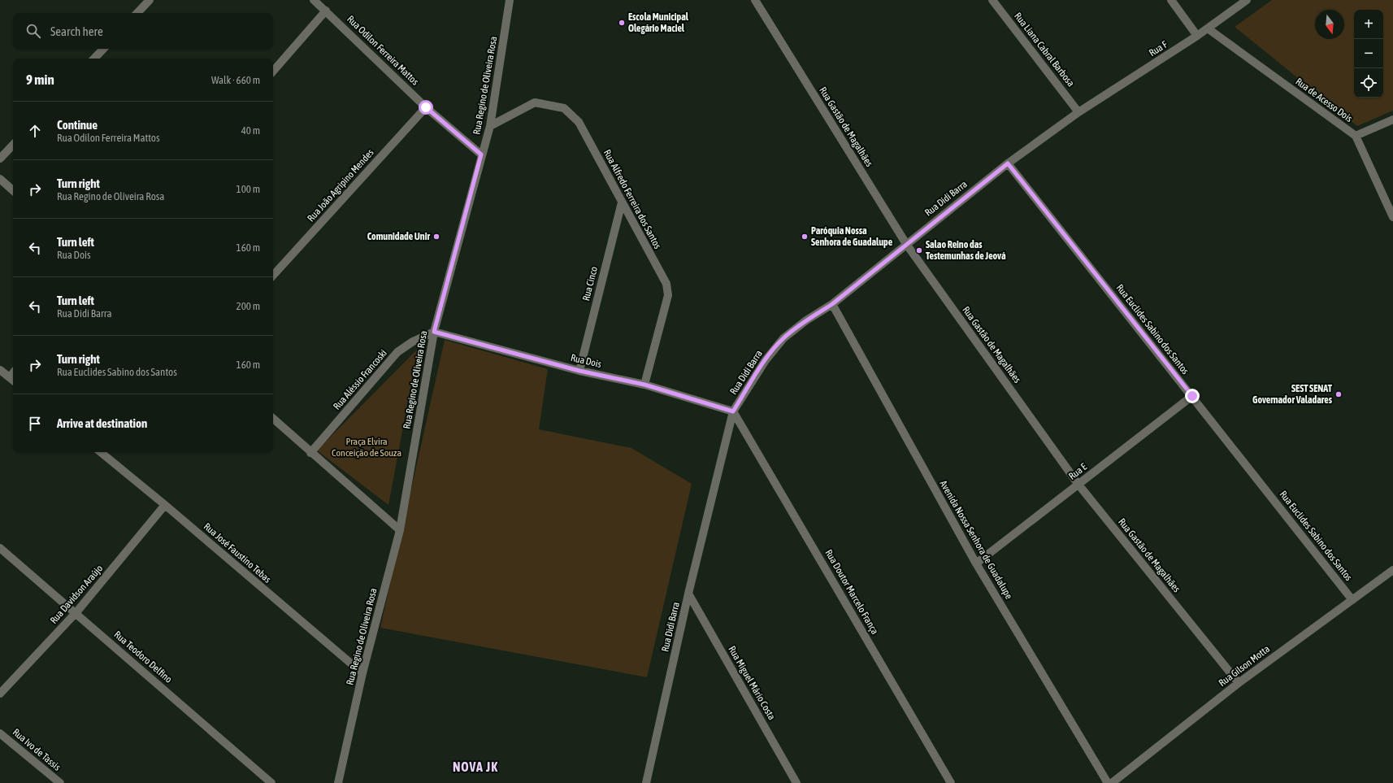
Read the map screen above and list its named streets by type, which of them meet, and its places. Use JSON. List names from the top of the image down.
{
  "streets": {
    "street": [
      "Rua F",
      "Rua Liana Cabral Barbosa",
      "Rua Odilon Ferreira Mattos",
      "Rua Regino de Oliveira Rosa",
      "Rua de Acesso Dois",
      "Rua Gastão de Magalhães",
      "Rua João Agripino Mendes",
      "Rua Didi Barra",
      "Rua Alfredo Ferreira dos Santos",
      "Rua Cinco",
      "Rua Euclides Sabino dos Santos",
      "Rua Dois",
      "Rua Aléssio Francoski",
      "Rua E",
      "Avenida Nossa Senhora de Guadalupe",
      "Rua José Faustino Tebas",
      "Rua Doutor Marcelo França",
      "Rua Davidson Araújo",
      "Rua Teodoro Delfino",
      "Rua Gilson Motta",
      "Rua Miguel Mário Costa",
      "Rua Ivo de Tassis"
    ]
  },
  "crossings": [
    ["Rua F", "Rua Liana Cabral Barbosa"],
    ["Rua F", "Rua de Acesso Dois"],
    ["Rua F", "Rua Didi Barra"],
    ["Rua Liana Cabral Barbosa", "Rua Didi Barra"],
    ["Rua Odilon Ferreira Mattos", "Rua Regino de Oliveira Rosa"],
    ["Rua Odilon Ferreira Mattos", "Rua João Agripino Mendes"],
    ["Rua Regino de Oliveira Rosa", "Rua Alfredo Ferreira dos Santos"],
    ["Rua Regino de Oliveira Rosa", "Rua Dois"],
    ["Rua Regino de Oliveira Rosa", "Rua Aléssio Francoski"],
    ["Rua Regino de Oliveira Rosa", "Rua José Faustino Tebas"],
    ["Rua Gastão de Magalhães", "Rua Didi Barra"],
    ["Rua Gastão de Magalhães", "Rua E"],
    ["Rua Gastão de Magalhães", "Rua Gilson Motta"],
    ["Rua Didi Barra", "Rua Euclides Sabino dos Santos"],
    ["Rua Didi Barra", "Rua Dois"],
    ["Rua Didi Barra", "Avenida Nossa Senhora de Guadalupe"],
    ["Rua Didi Barra", "Rua Doutor Marcelo França"],
    ["Rua Didi Barra", "Rua Miguel Mário Costa"],
    ["Rua Alfredo Ferreira dos Santos", "Rua Cinco"],
    ["Rua Alfredo Ferreira dos Santos", "Rua Dois"],
    ["Rua Cinco", "Rua Dois"],
    ["Rua Euclides Sabino dos Santos", "Rua E"],
    ["Rua Euclides Sabino dos Santos", "Rua Gilson Motta"],
    ["Rua Dois", "Rua Aléssio Francoski"],
    ["Rua Dois", "Rua Doutor Marcelo França"],
    ["Rua E", "Avenida Nossa Senhora de Guadalupe"],
    ["Rua José Faustino Tebas", "Rua Davidson Araújo"],
    ["Rua Davidson Araújo", "Rua Teodoro Delfino"]
  ],
  "districts": ["NOVA JK"],
  "parks": ["Praça Elvira Conceição de Souza"],
  "places": [
    "Escola Municipal Olegário Maciel",
    "Comunidade Unir",
    "Paróquia Nossa Senhora de Guadalupe",
    "Salao Reino das Testemunhas de Jeová",
    "SEST SENAT Governador Valadares"
  ],
  "north": "bottom",
  "page": {
    "map_buttons": ["+", "−"],
    "search": "Search here",
    "heading": ["9 min", "Walk · 660 m"],
    "list": [
      ["Continue", "Rua Odilon Ferreira Mattos", "40 m"],
      ["Turn right", "Rua Regino de Oliveira Rosa", "100 m"],
      ["Turn left", "Rua Dois", "160 m"],
      ["Turn left", "Rua Didi Barra", "200 m"],
      ["Turn right", "Rua Euclides Sabino dos Santos", "160 m"],
      "Arrive at destination"
    ]
  }
}
